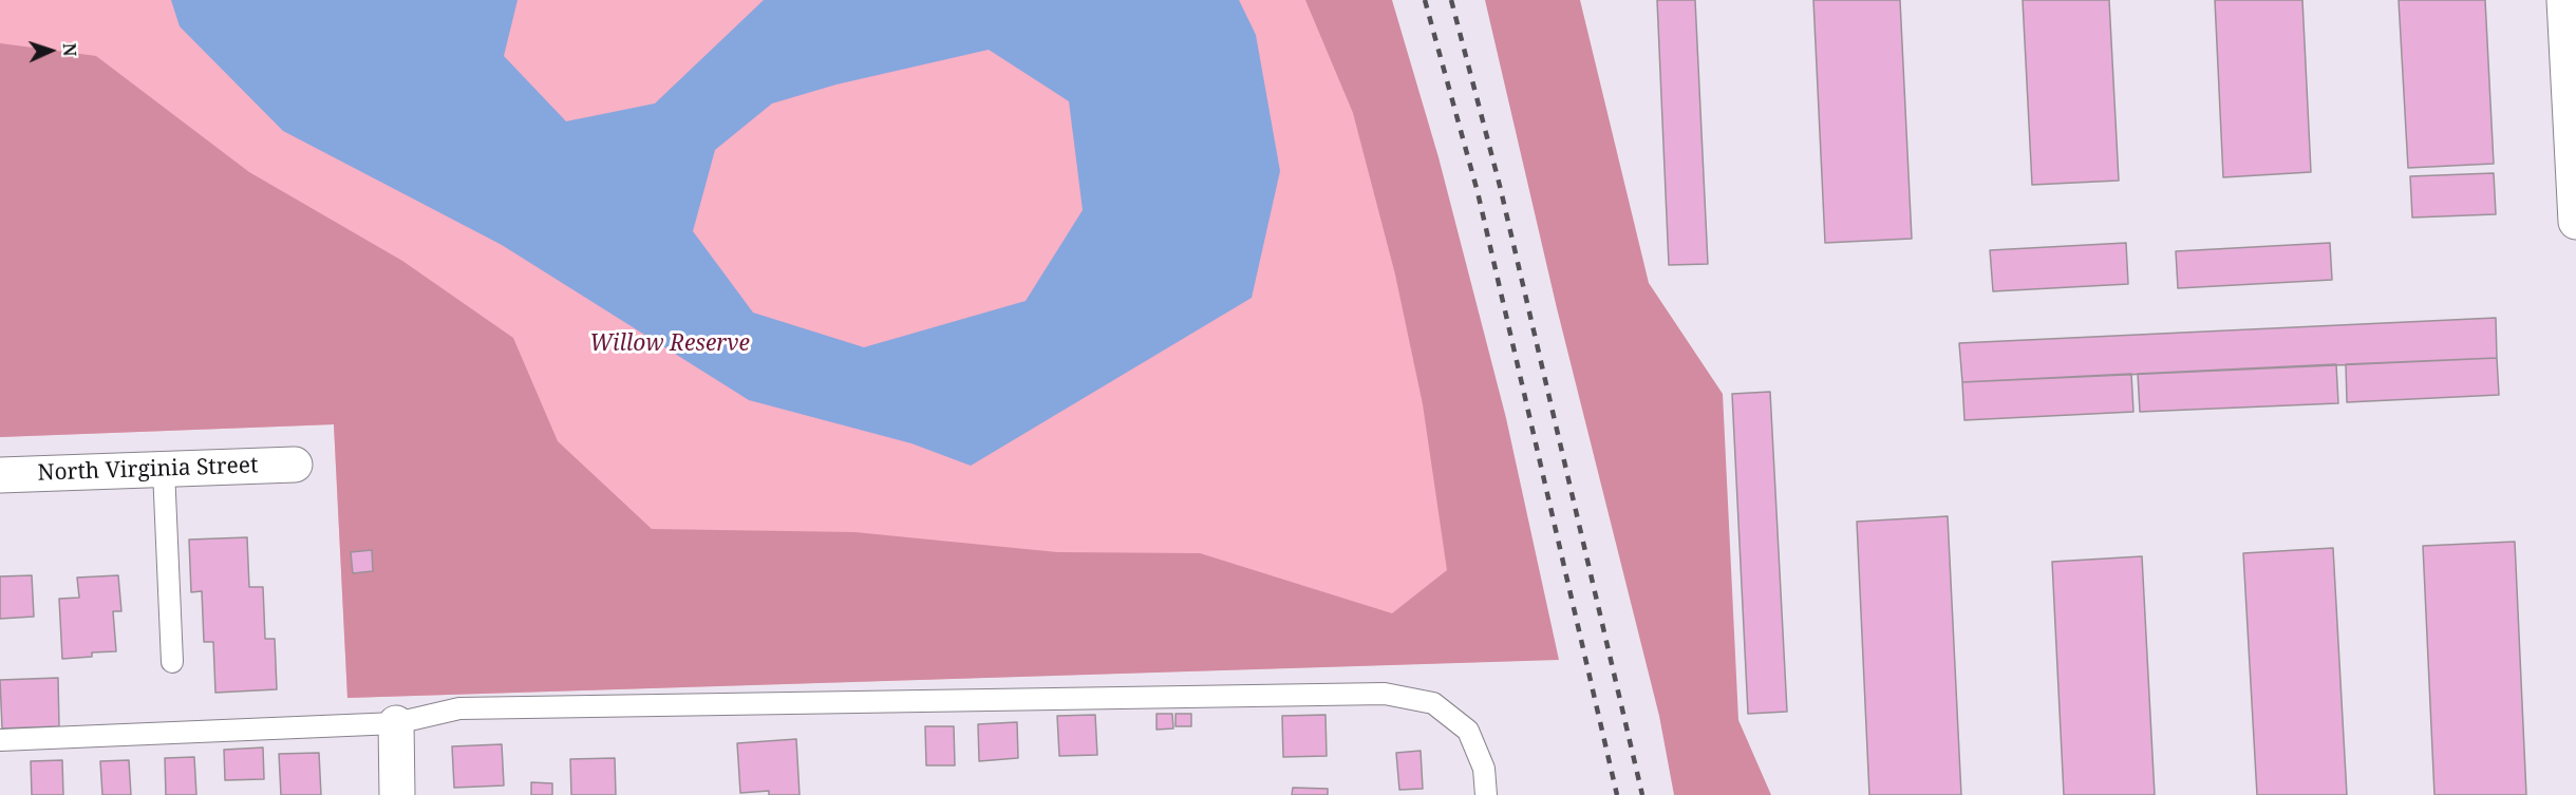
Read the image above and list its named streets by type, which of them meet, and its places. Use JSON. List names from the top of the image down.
{
  "streets": {
    "street": ["North Virginia Street"]
  },
  "parks": ["Willow Reserve"],
  "north": "right"
}
